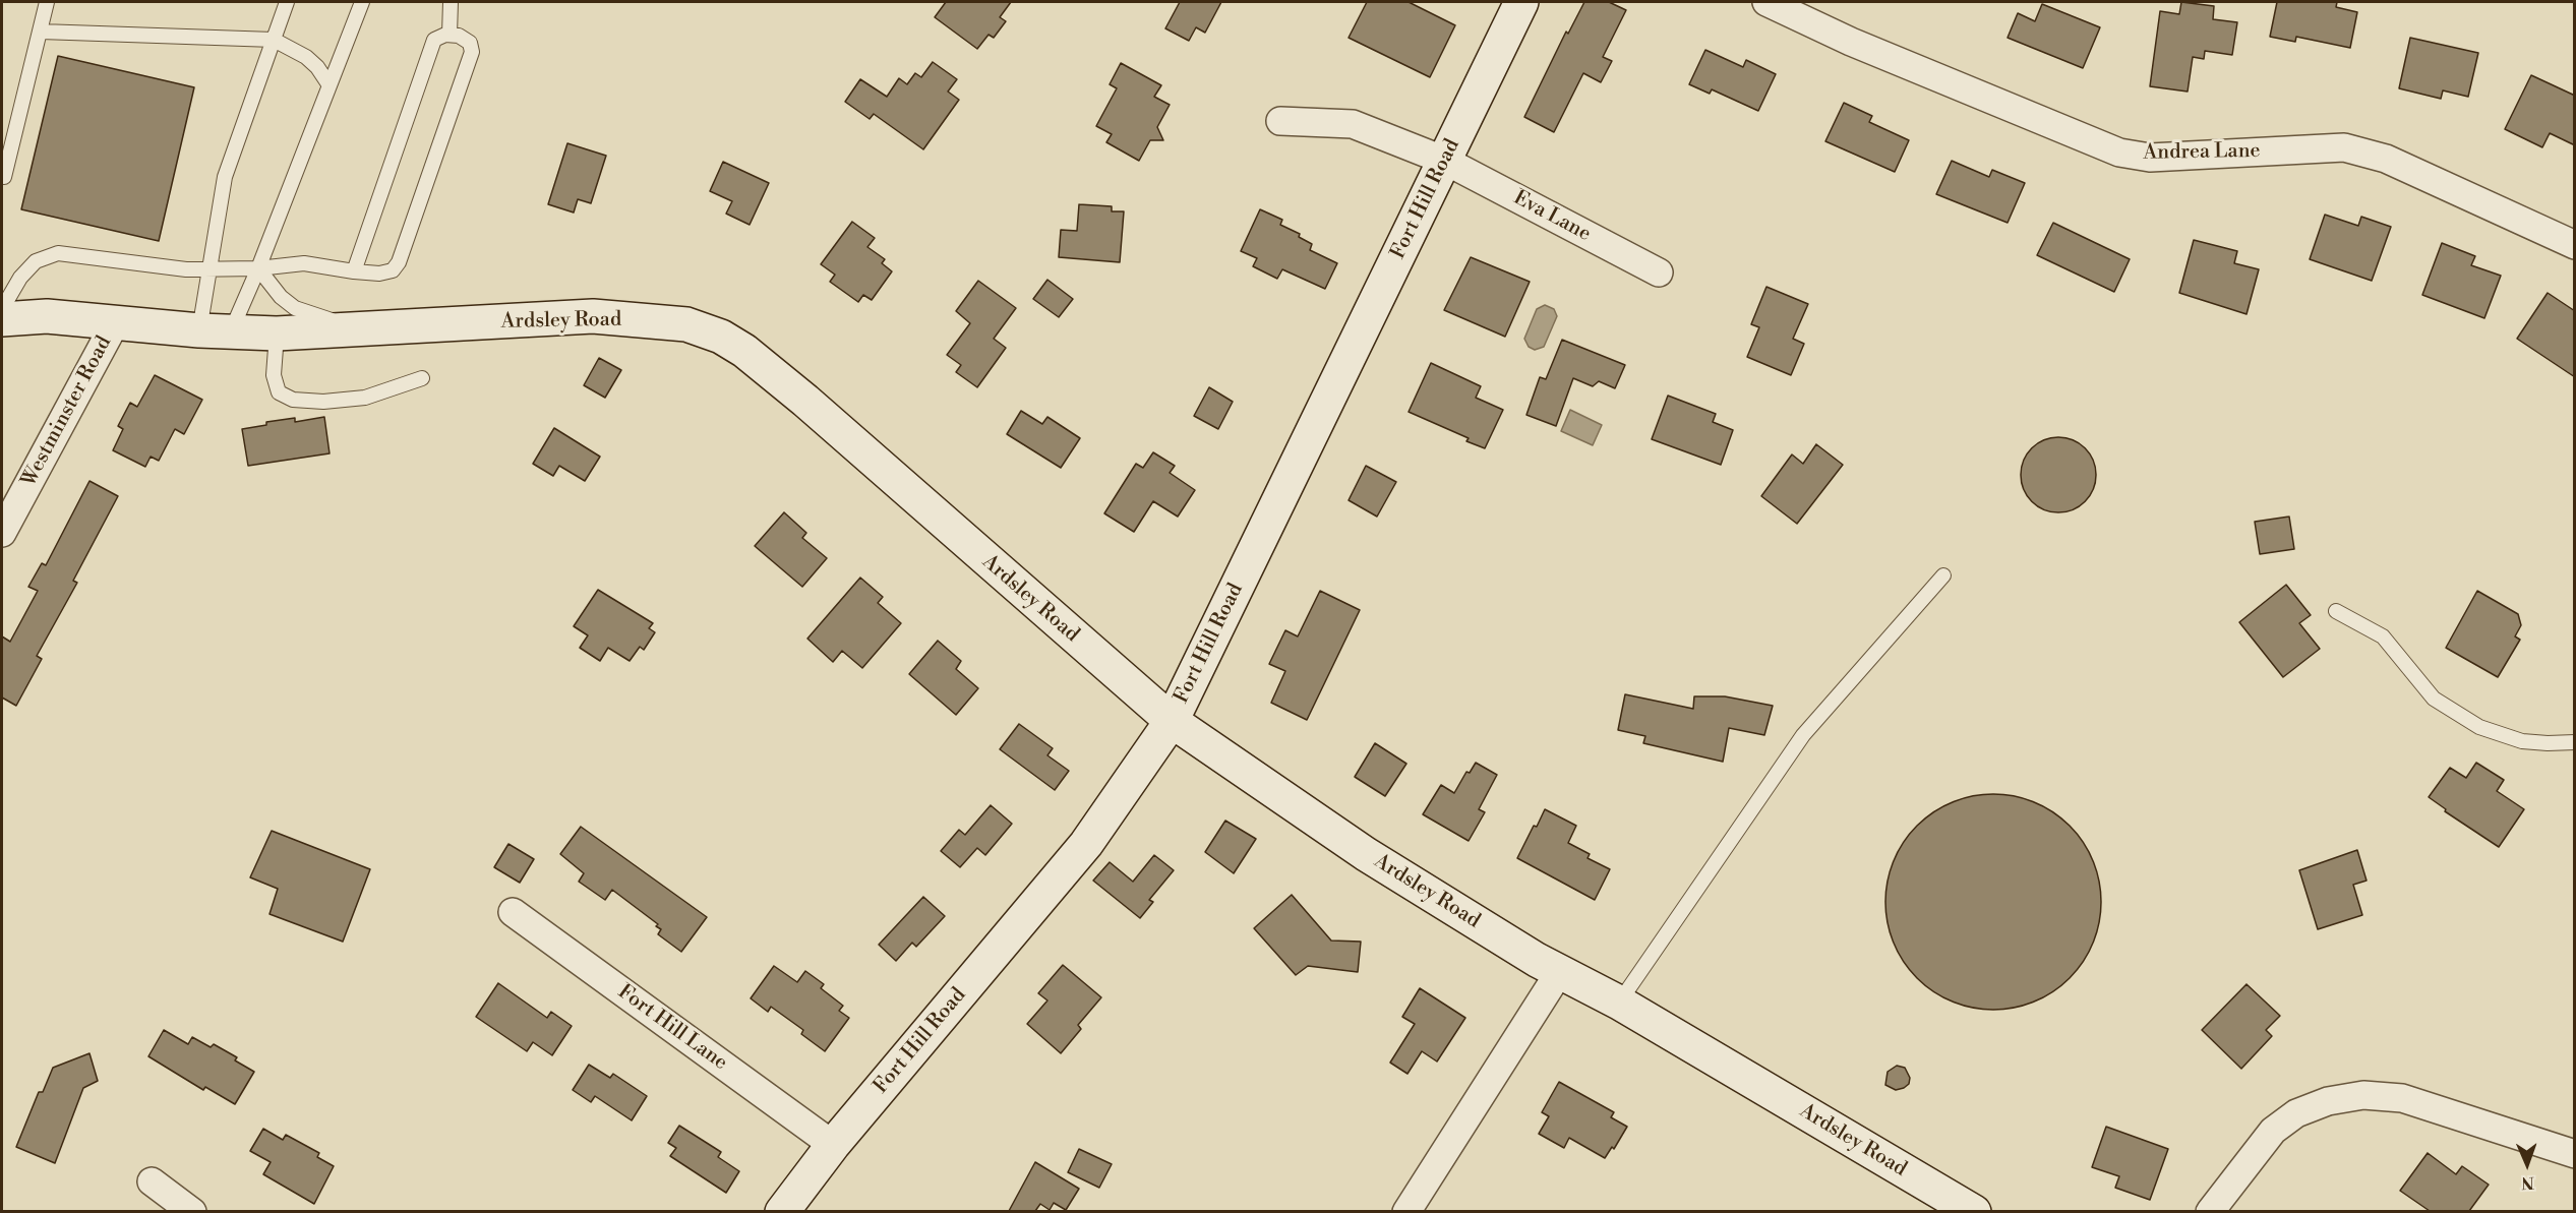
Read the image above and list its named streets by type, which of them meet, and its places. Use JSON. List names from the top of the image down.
{
  "streets": {
    "main road": ["Fort Hill Road", "Ardsley Road"],
    "street": [
      "Andrea Lane",
      "Eva Lane",
      "Westminster Road",
      "Fort Hill Lane"
    ]
  },
  "crossings": [
    ["Fort Hill Road", "Eva Lane"],
    ["Fort Hill Road", "Ardsley Road"],
    ["Fort Hill Road", "Fort Hill Lane"],
    ["Ardsley Road", "Westminster Road"]
  ],
  "north": "bottom"
}
